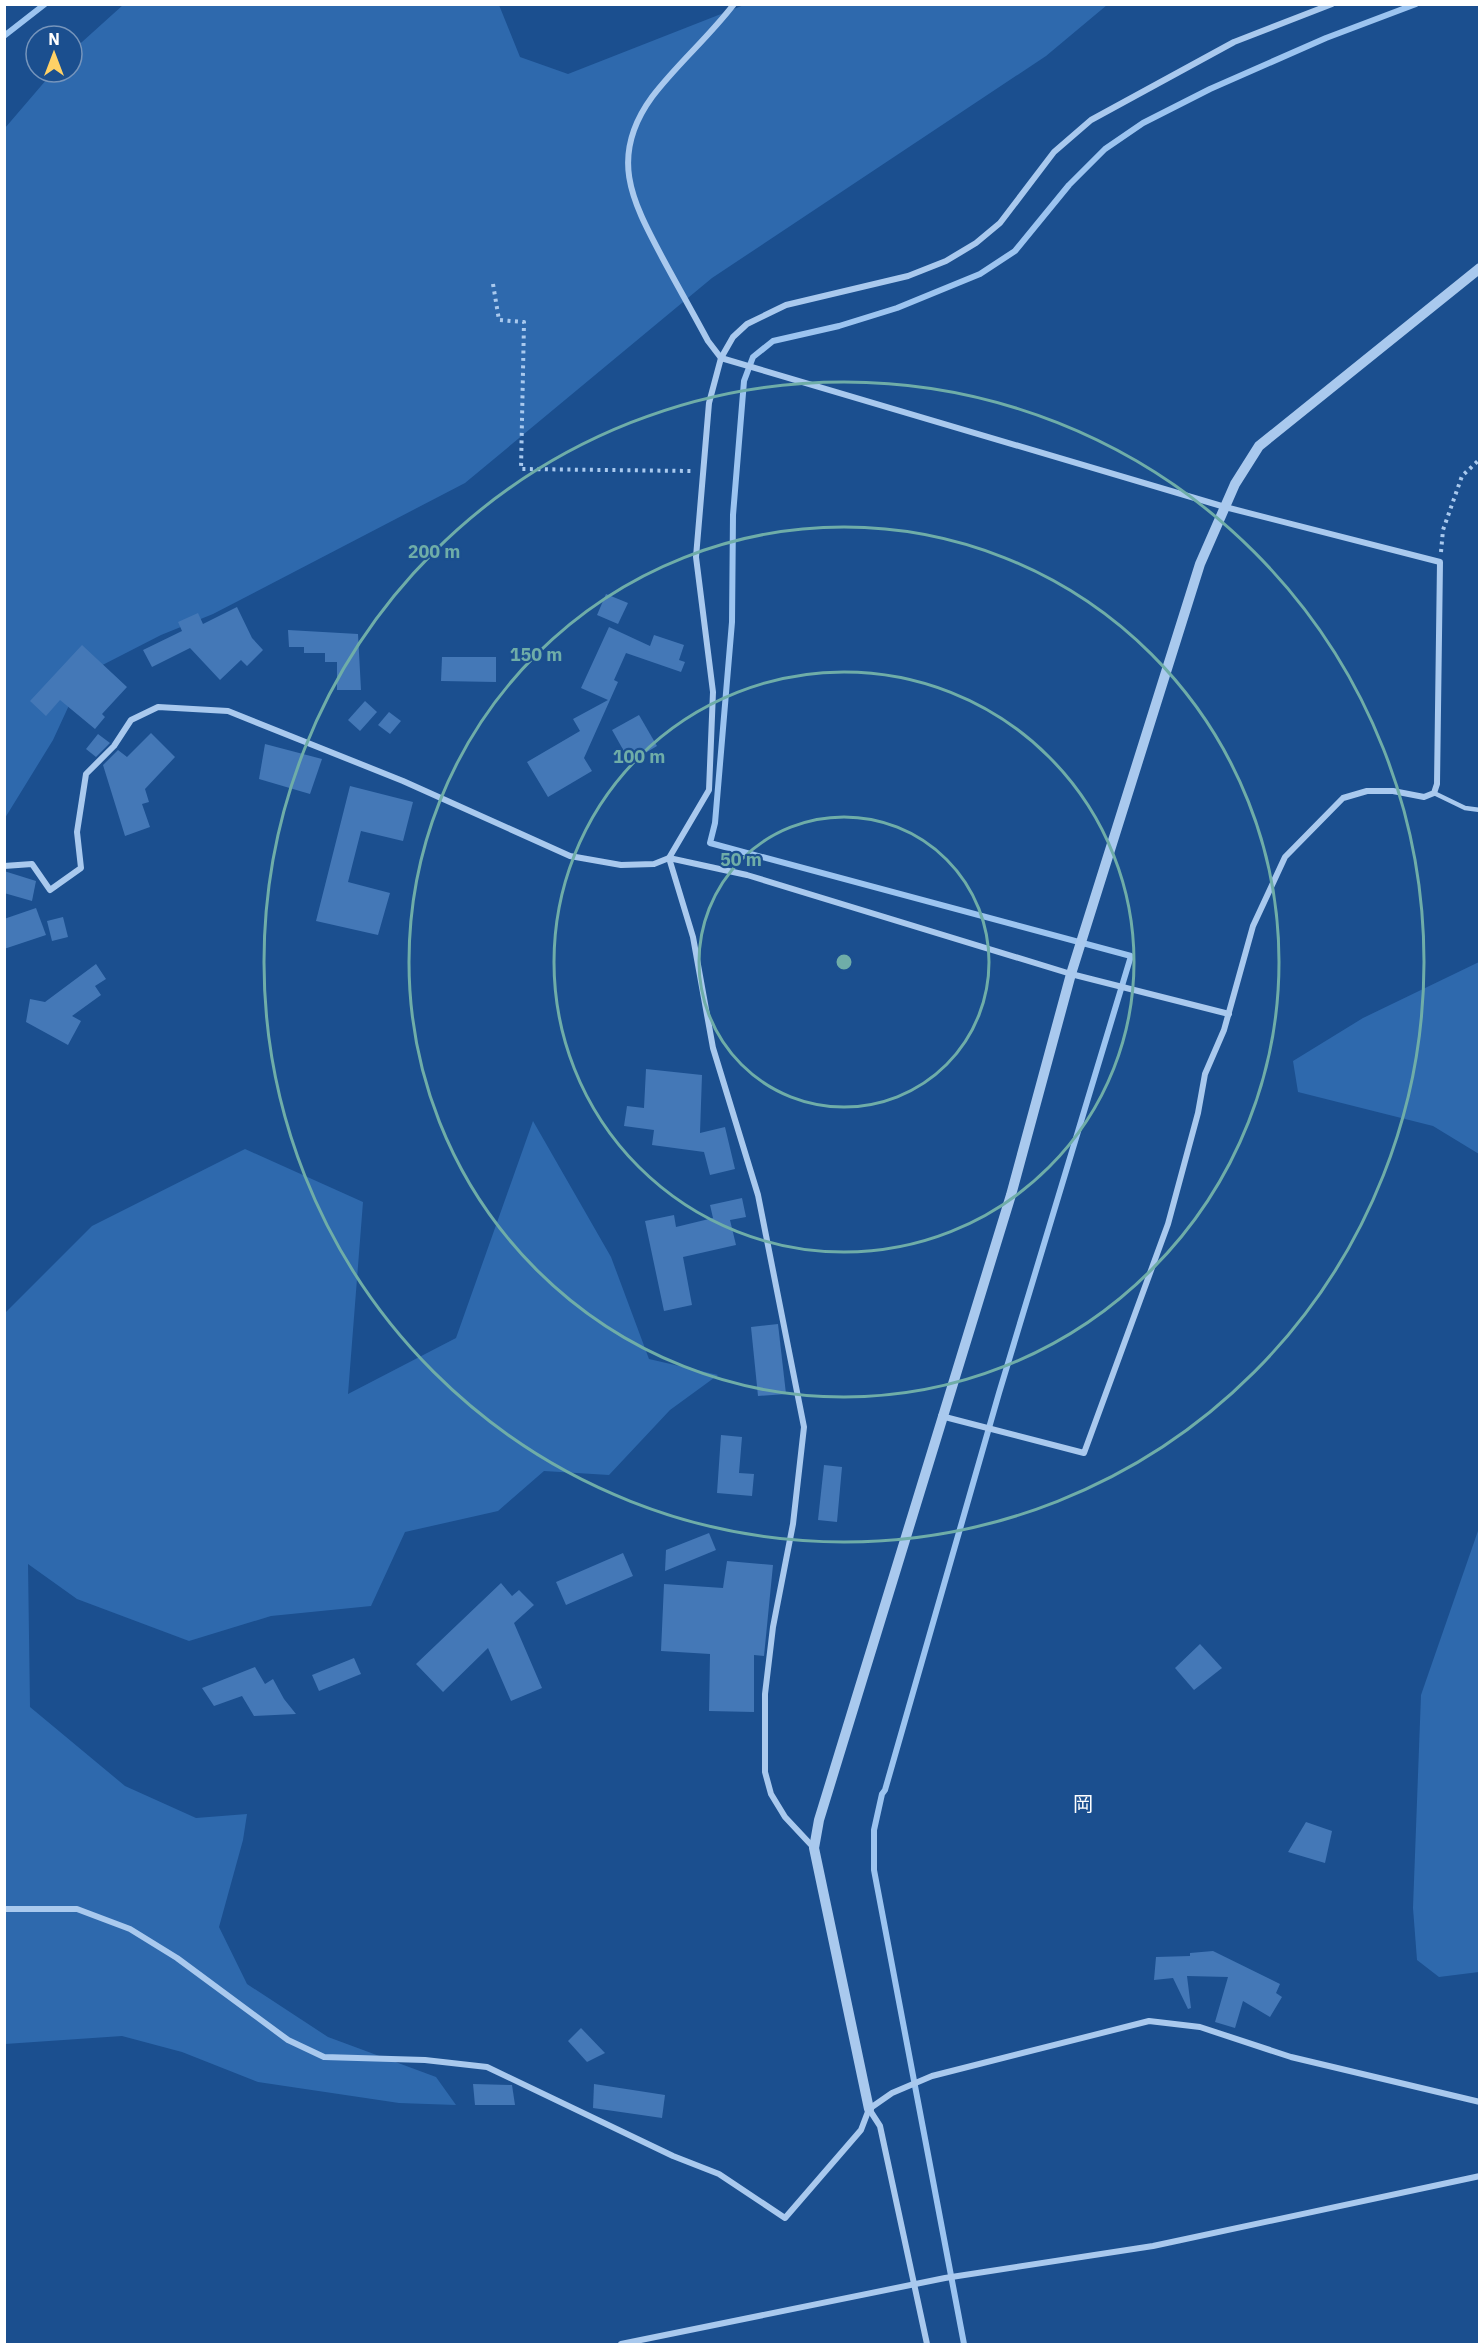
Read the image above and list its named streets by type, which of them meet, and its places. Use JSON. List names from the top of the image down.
{
  "districts": ["岡"],
  "north": "top",
  "rings": [
    "200 m",
    "150 m",
    "100 m",
    "50 m"
  ]
}
